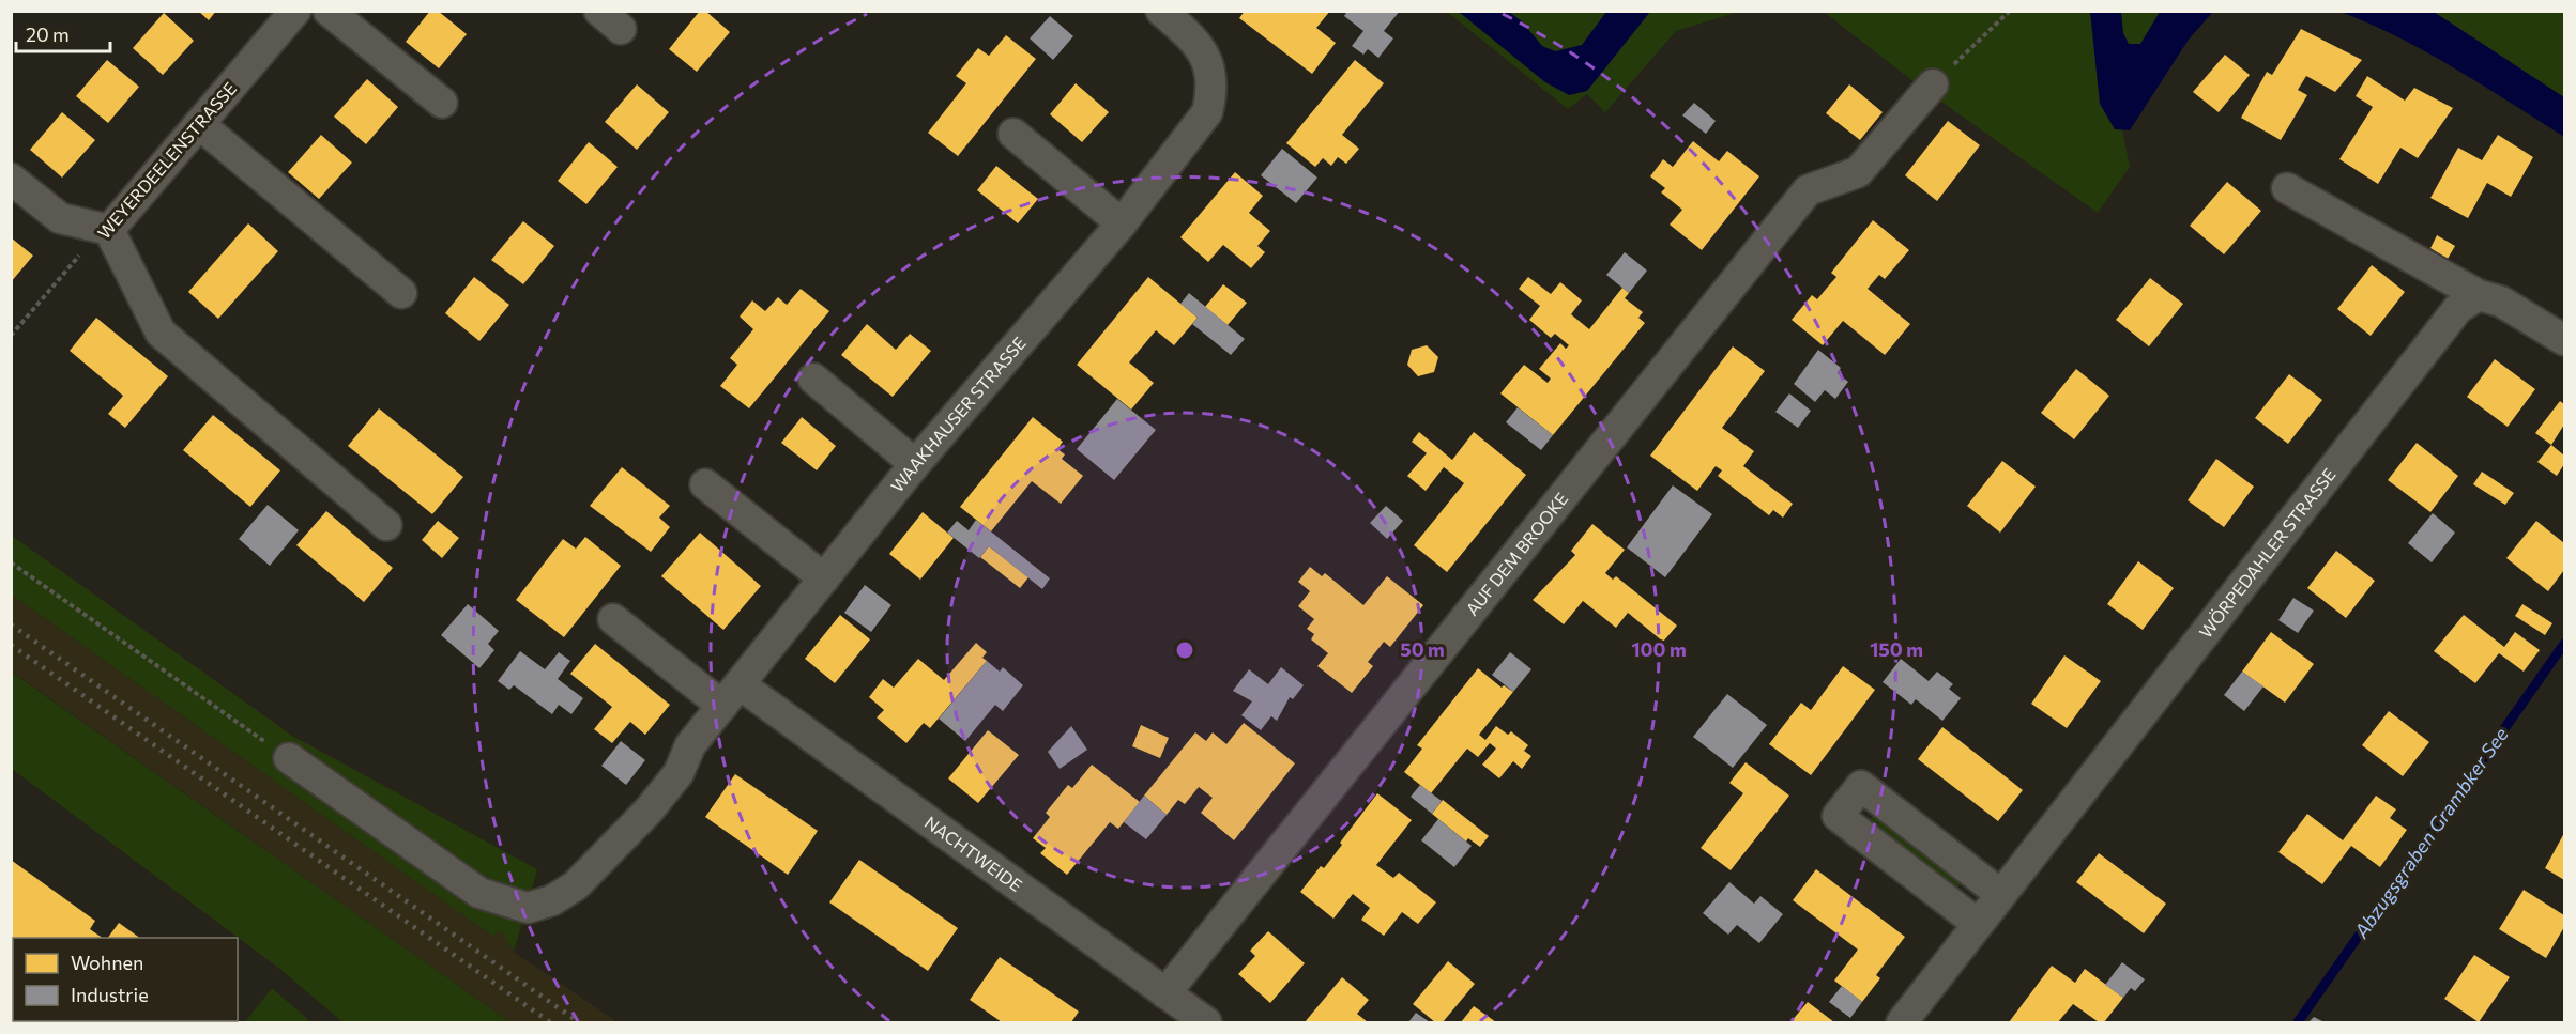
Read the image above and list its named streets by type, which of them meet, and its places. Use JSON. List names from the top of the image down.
{
  "streets": {
    "street": [
      "WEYERDEELENSTRASSE",
      "WAAKHAUSER STRASSE",
      "AUF DEM BROOKE",
      "WÖRPEDAHLER STRASSE",
      "NACHTWEIDE"
    ]
  },
  "crossings": [
    ["WAAKHAUSER STRASSE", "NACHTWEIDE"],
    ["AUF DEM BROOKE", "NACHTWEIDE"]
  ],
  "water": ["Abzugsgraben Grambker See"],
  "legend": ["Wohnen", "Industrie"],
  "scale_bar": "20 m",
  "rings": ["50 m", "100 m", "150 m"]
}
